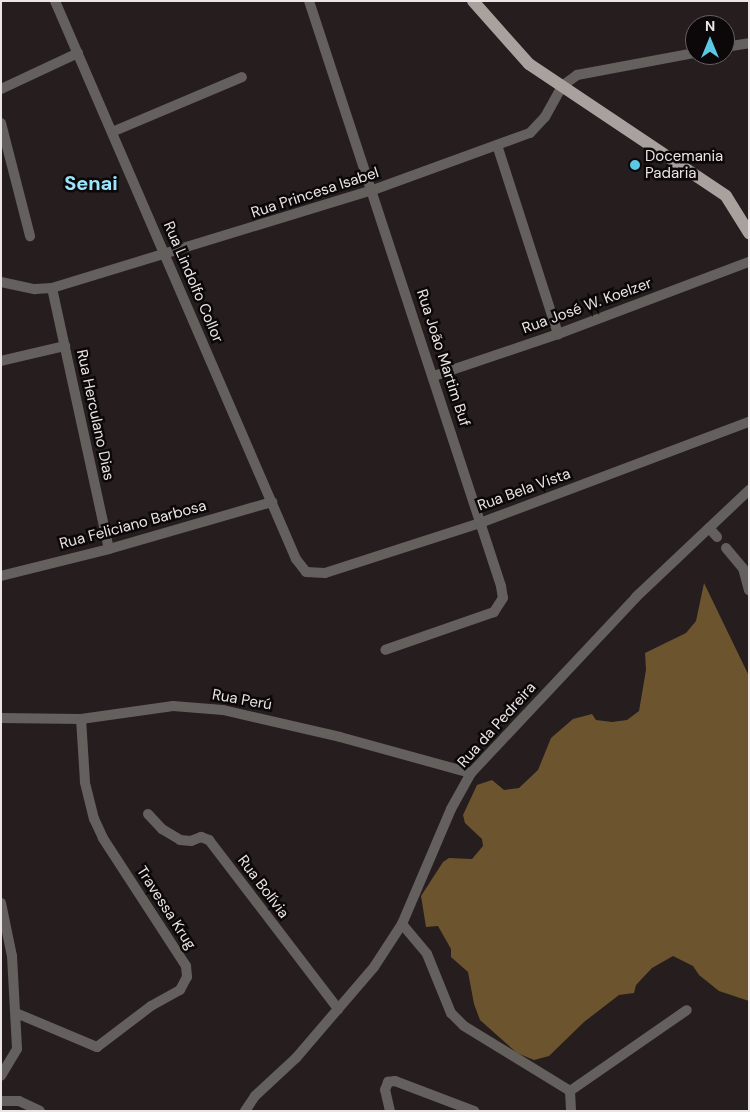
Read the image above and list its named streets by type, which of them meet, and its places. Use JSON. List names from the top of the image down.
{
  "streets": {
    "street": [
      "Rua Princesa Isabel",
      "Rua Lindolfo Collor",
      "Rua José W. Koelzer",
      "Rua João Martim Buf",
      "Rua Herculano Dias",
      "Rua Bela Vista",
      "Rua Feliciano Barbosa",
      "Rua Perú",
      "Rua da Pedreira",
      "Rua Bolívia",
      "Travessa Krug"
    ]
  },
  "crossings": [
    ["Rua Princesa Isabel", "Rua Lindolfo Collor"],
    ["Rua Princesa Isabel", "Rua João Martim Buf"],
    ["Rua Princesa Isabel", "Rua Herculano Dias"],
    ["Rua Lindolfo Collor", "Rua Bela Vista"],
    ["Rua Lindolfo Collor", "Rua Feliciano Barbosa"],
    ["Rua José W. Koelzer", "Rua João Martim Buf"],
    ["Rua João Martim Buf", "Rua Bela Vista"],
    ["Rua Herculano Dias", "Rua Feliciano Barbosa"],
    ["Rua Perú", "Rua da Pedreira"],
    ["Rua Perú", "Travessa Krug"],
    ["Rua da Pedreira", "Rua Bolívia"]
  ],
  "districts": ["Senai"],
  "places": ["Docemania Padaria"],
  "north": "top"
}
